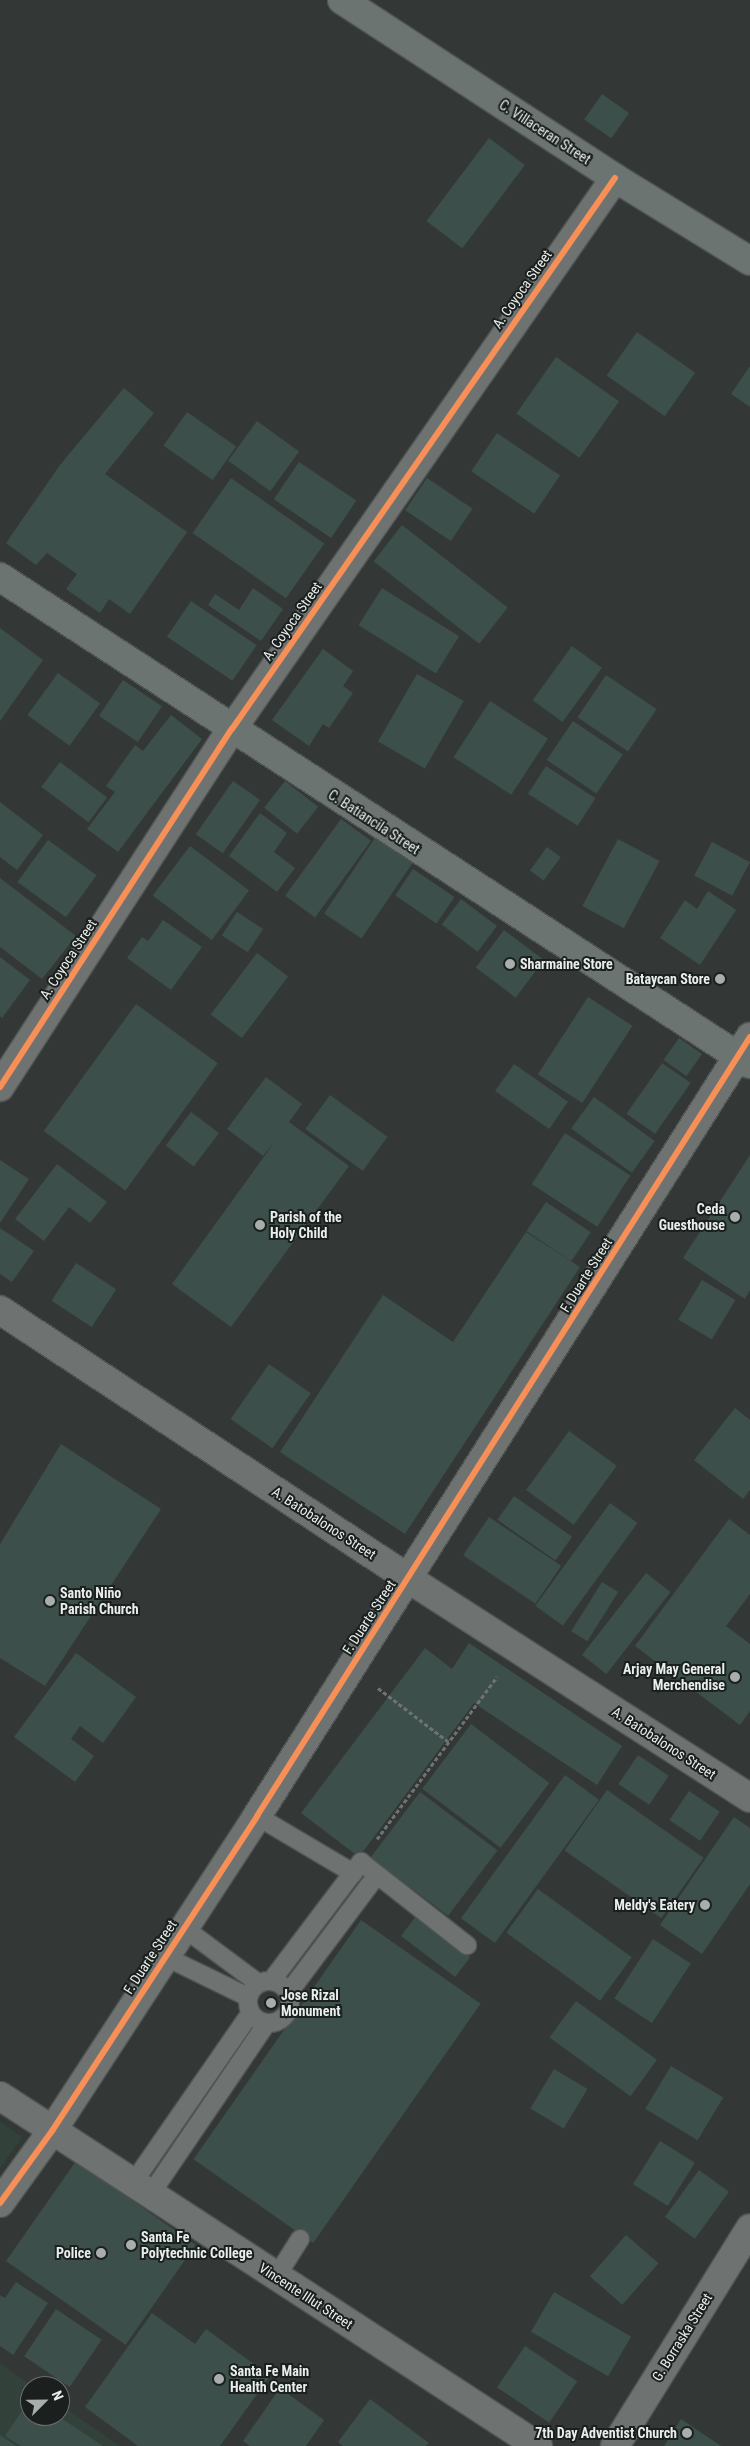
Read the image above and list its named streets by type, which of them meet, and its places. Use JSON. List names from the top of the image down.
{
  "streets": {
    "main road": ["C. Villaceran Street", "C. Batiancila Street"],
    "street": [
      "A. Coyoca Street",
      "F. Duarte Street",
      "A. Batobalonos Street",
      "Vincente Illut Street",
      "G. Borraska Street"
    ]
  },
  "crossings": [
    ["C. Villaceran Street", "A. Coyoca Street"],
    ["A. Coyoca Street", "C. Batiancila Street"],
    ["C. Batiancila Street", "F. Duarte Street"],
    ["F. Duarte Street", "A. Batobalonos Street"],
    ["F. Duarte Street", "Vincente Illut Street"]
  ],
  "places": [
    "Sharmaine Store",
    "Bataycan Store",
    "Ceda Guesthouse",
    "Parish of the Holy Child",
    "Santo Niño Parish Church",
    "Arjay May General Merchendise",
    "Meldy's Eatery",
    "Jose Rizal Monument",
    "Santa Fe Polytechnic College",
    "Police",
    "Santa Fe Main Health Center",
    "7th Day Adventist Church"
  ],
  "north": "top right"
}
